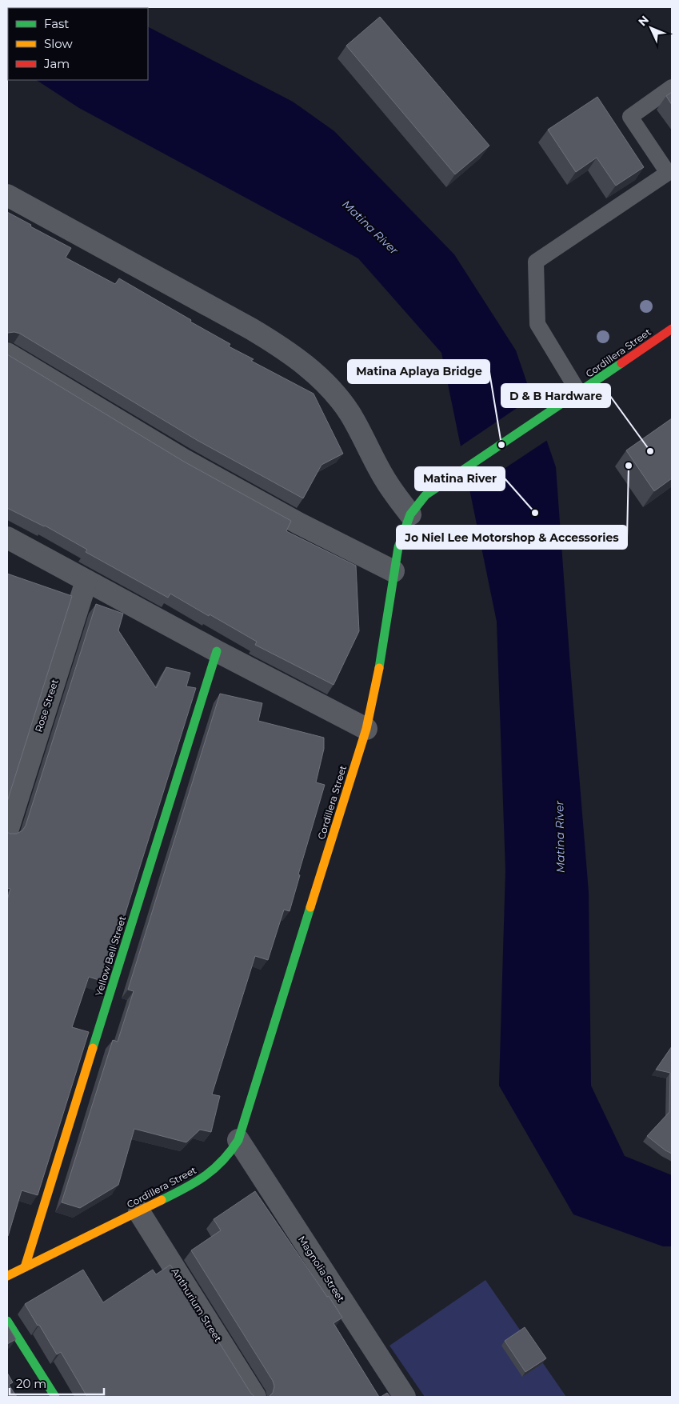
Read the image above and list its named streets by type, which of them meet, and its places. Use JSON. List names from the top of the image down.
{
  "streets": {
    "street": [
      "Cordillera Street",
      "Rose Street",
      "Yellow Bell Street",
      "Magnolia Street",
      "Anthurium Street"
    ]
  },
  "crossings": [
    ["Cordillera Street", "Yellow Bell Street"],
    ["Cordillera Street", "Magnolia Street"],
    ["Cordillera Street", "Anthurium Street"]
  ],
  "water": ["Matina River"],
  "places": [
    "Matina Aplaya Bridge",
    "D & B Hardware",
    "Jo Niel Lee Motorshop & Accessories",
    "Matina River"
  ],
  "legend": ["Fast", "Slow", "Jam"],
  "scale_bar": "20 m",
  "north": "top left"
}
